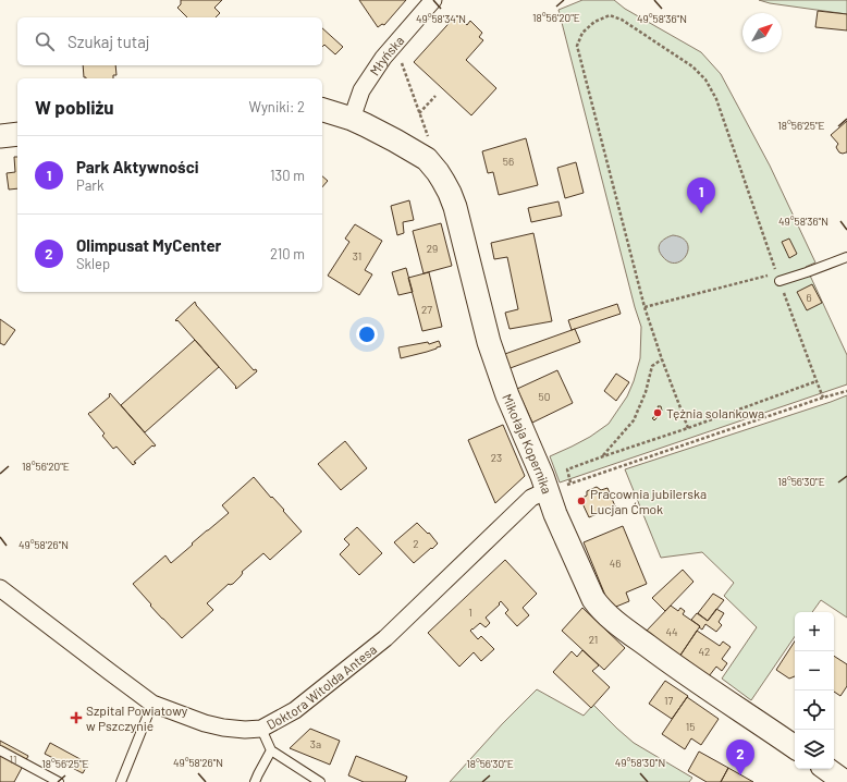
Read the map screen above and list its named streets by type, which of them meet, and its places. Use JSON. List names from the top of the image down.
{
  "streets": {
    "street": ["Młyńska", "Mikołaja Kopernika", "Doktora Witolda Antesa"]
  },
  "crossings": [
    ["Młyńska", "Mikołaja Kopernika"],
    ["Mikołaja Kopernika", "Doktora Witolda Antesa"]
  ],
  "places": {
    "other": ["Tężnia solankowa", "Pracownia jubilerska Lucjan Ćmok"],
    "health": ["Szpital Powiatowy w Pszczynie"]
  },
  "house_numbers": [
    "56",
    "29",
    "31",
    "6",
    "27",
    "50",
    "23",
    "2",
    "46",
    "1",
    "44",
    "21",
    "42",
    "17",
    "15",
    "3a",
    "11"
  ],
  "north": "top right",
  "page": {
    "search": "Szukaj tutaj",
    "heading": ["W pobliżu", "Wyniki: 2"],
    "list": [
      {
        "mark": "1",
        "name": "Park Aktywności",
        "note": "Park",
        "value": "130 m"
      },
      {
        "mark": "2",
        "name": "Olimpusat MyCenter",
        "note": "Sklep",
        "value": "210 m"
      }
    ],
    "pins": ["1", "2"],
    "map_buttons": ["+", "−"]
  },
  "coordinates": [
    "18°56'20\"E",
    "49°58'34\"N",
    "49°58'36\"N",
    "18°56'25\"E",
    "18°56'30\"E",
    "49°58'26\"N",
    "49°58'30\"N"
  ]
}
